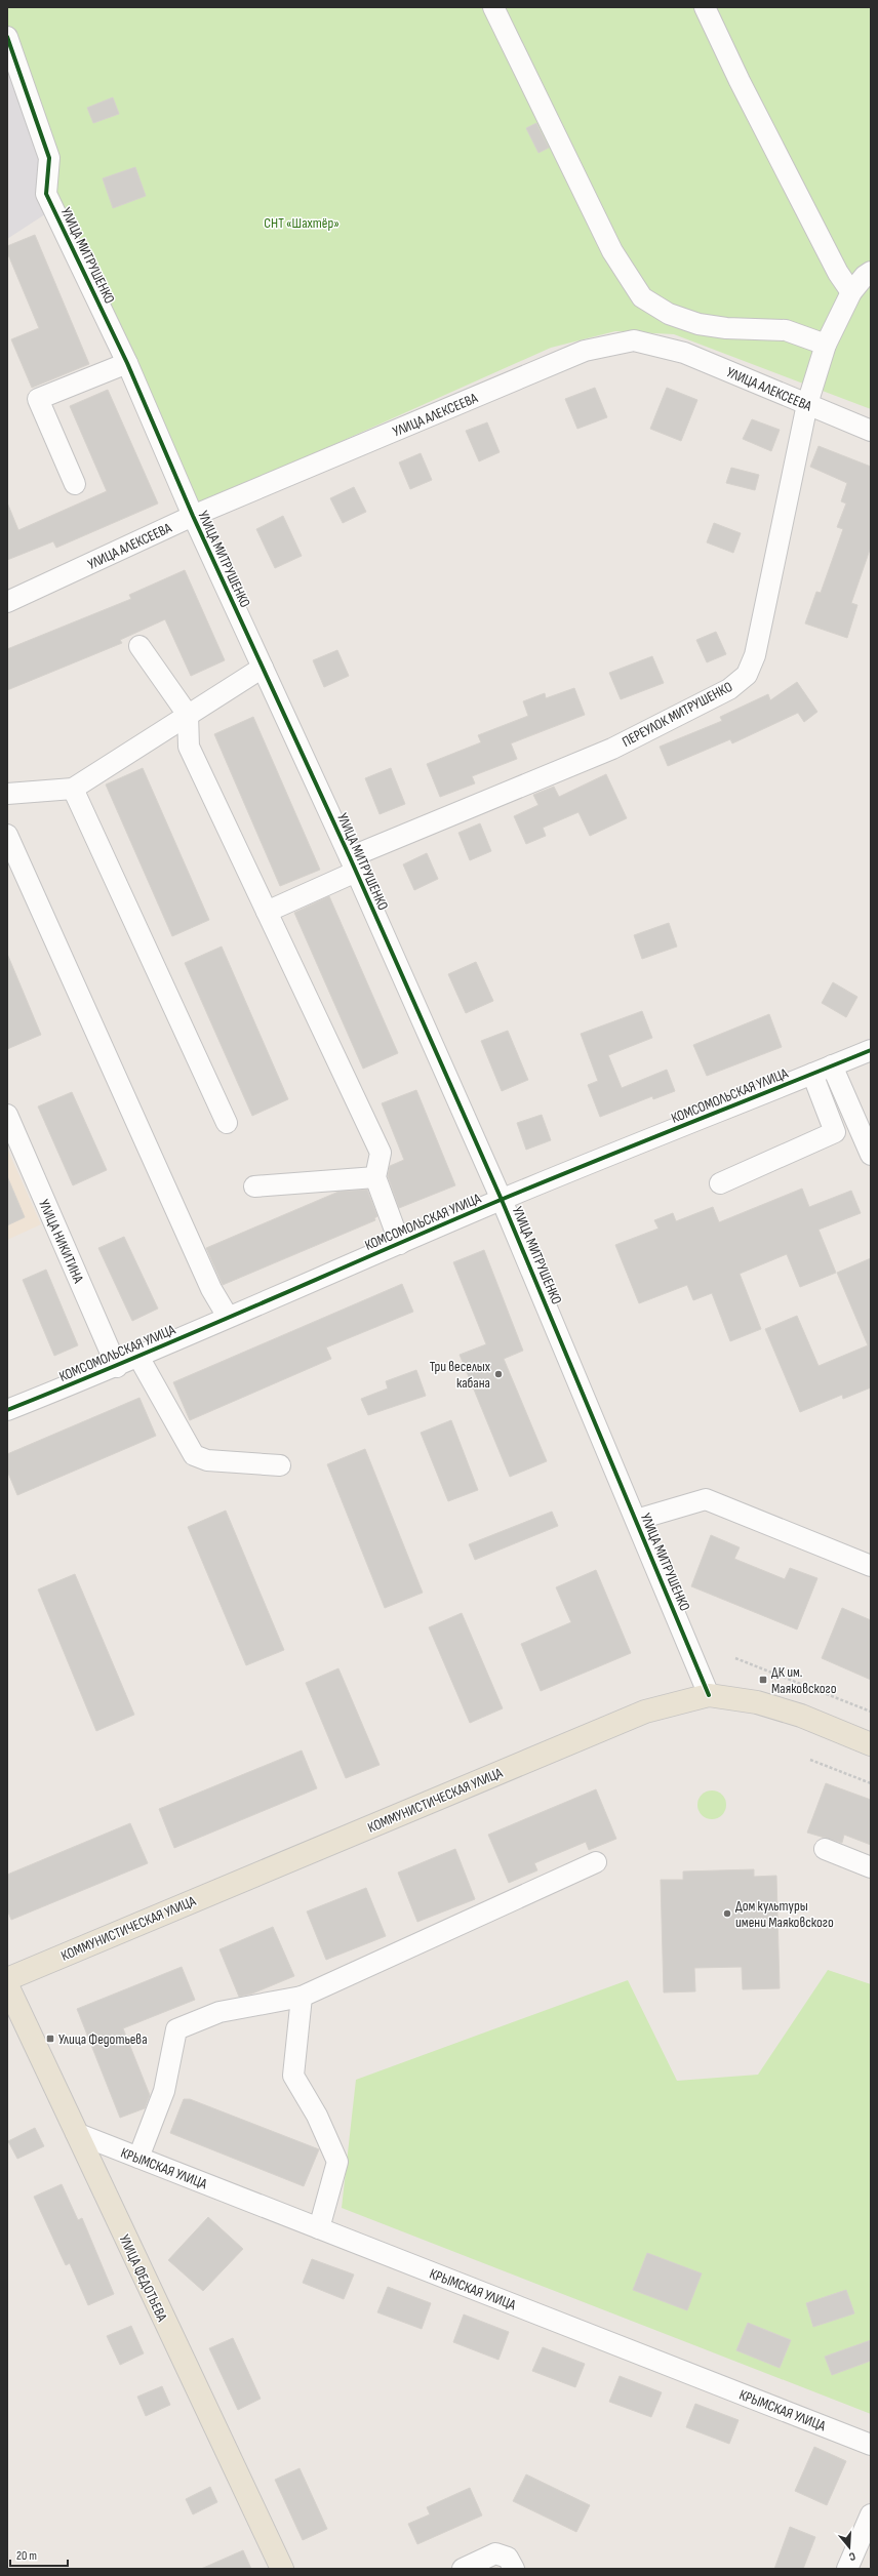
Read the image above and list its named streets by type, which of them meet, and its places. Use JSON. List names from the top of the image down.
{
  "streets": {
    "main road": ["КОММУНИСТИЧЕСКАЯ УЛИЦА", "УЛИЦА ФЕДОТЬЕВА"],
    "street": [
      "УЛИЦА МИТРУШЕНКО",
      "УЛИЦА АЛЕКСЕЕВА",
      "ПЕРЕУЛОК МИТРУШЕНКО",
      "КОМСОМОЛЬСКАЯ УЛИЦА",
      "УЛИЦА НИКИТИНА",
      "КРЫМСКАЯ УЛИЦА"
    ]
  },
  "crossings": [
    ["УЛИЦА МИТРУШЕНКО", "УЛИЦА АЛЕКСЕЕВА"],
    ["УЛИЦА МИТРУШЕНКО", "ПЕРЕУЛОК МИТРУШЕНКО"],
    ["УЛИЦА МИТРУШЕНКО", "КОМСОМОЛЬСКАЯ УЛИЦА"],
    ["УЛИЦА МИТРУШЕНКО", "КОММУНИСТИЧЕСКАЯ УЛИЦА"],
    ["УЛИЦА АЛЕКСЕЕВА", "ПЕРЕУЛОК МИТРУШЕНКО"],
    ["КОМСОМОЛЬСКАЯ УЛИЦА", "УЛИЦА НИКИТИНА"],
    ["КРЫМСКАЯ УЛИЦА", "УЛИЦА ФЕДОТЬЕВА"]
  ],
  "parks": ["СНТ «Шахтёр»"],
  "places": {
    "other": ["Три веселых кабана", "Дом культуры имени Маяковского"],
    "transit": ["ДК им. Маяковского", "Улица Федотьева"]
  },
  "scale_bar": "20 m",
  "north": "bottom"
}
